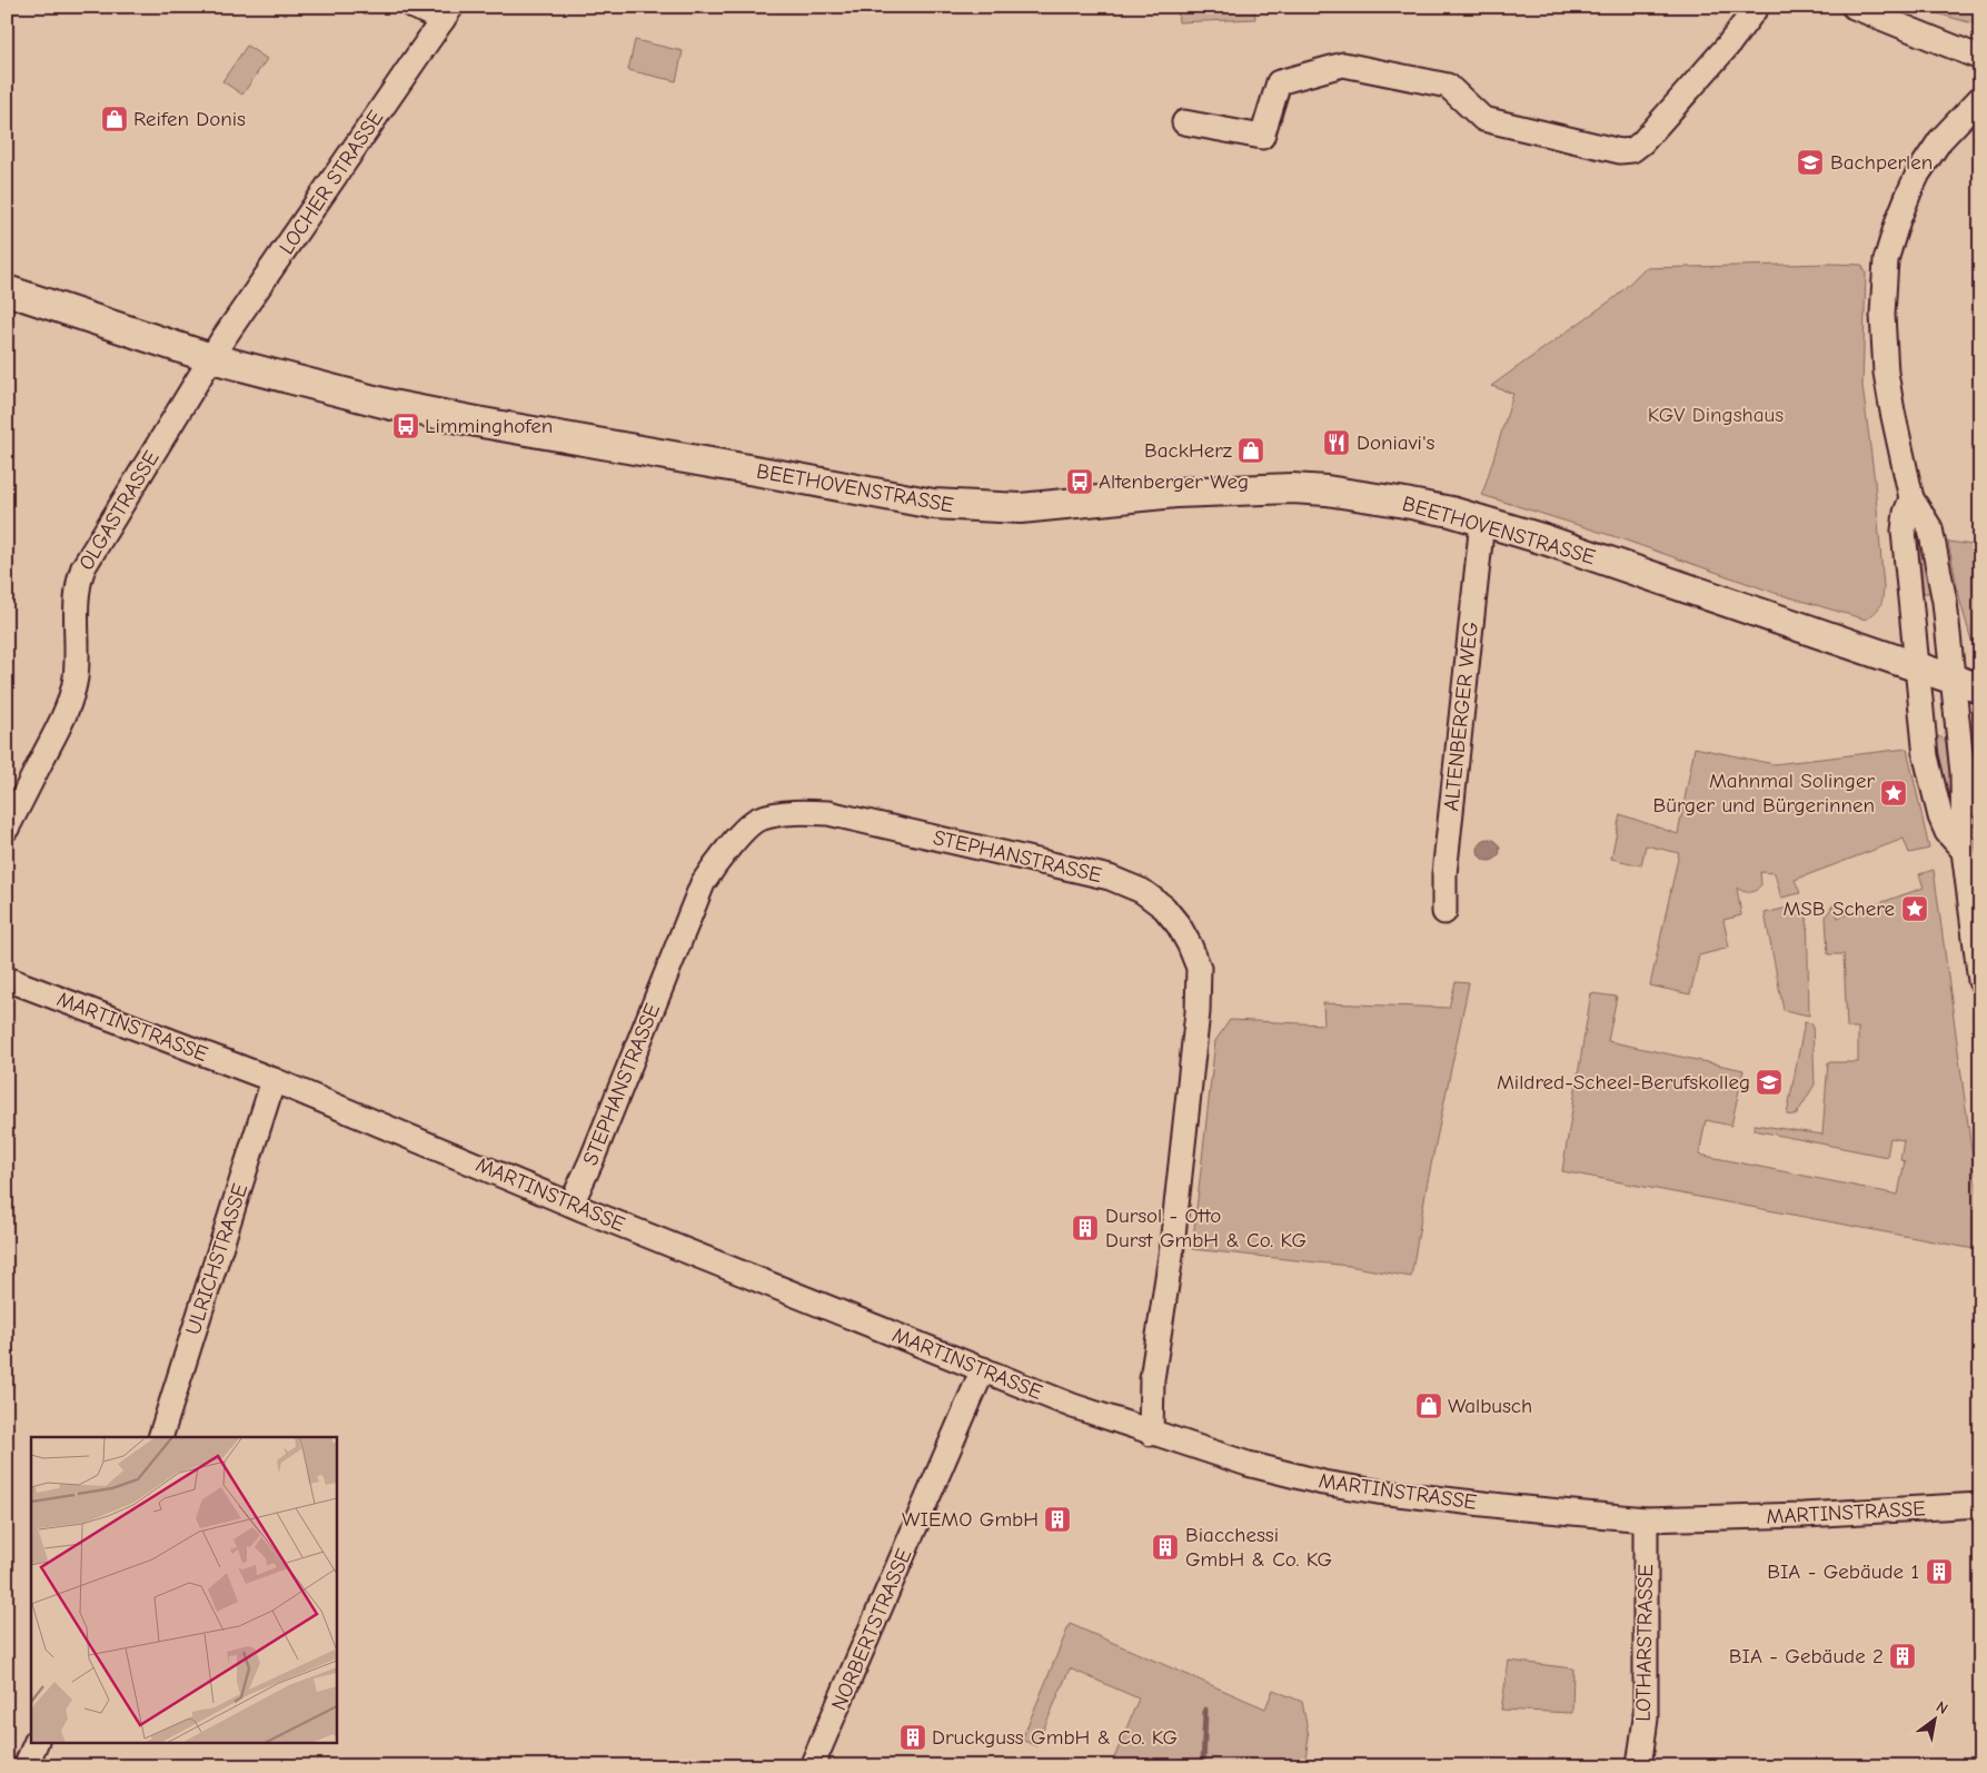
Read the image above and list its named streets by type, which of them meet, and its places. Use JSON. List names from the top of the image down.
{
  "streets": {
    "main road": ["BEETHOVENSTRASSE"],
    "street": [
      "LOCHER STRASSE",
      "OLGASTRASSE",
      "ALTENBERGER WEG",
      "STEPHANSTRASSE",
      "MARTINSTRASSE",
      "ULRICHSTRASSE",
      "NORBERTSTRASSE",
      "LOTHARSTRASSE"
    ]
  },
  "crossings": [
    ["LOCHER STRASSE", "BEETHOVENSTRASSE"],
    ["LOCHER STRASSE", "OLGASTRASSE"],
    ["BEETHOVENSTRASSE", "OLGASTRASSE"],
    ["BEETHOVENSTRASSE", "ALTENBERGER WEG"],
    ["STEPHANSTRASSE", "MARTINSTRASSE"],
    ["MARTINSTRASSE", "ULRICHSTRASSE"],
    ["MARTINSTRASSE", "NORBERTSTRASSE"],
    ["MARTINSTRASSE", "LOTHARSTRASSE"]
  ],
  "parks": ["KGV Dingshaus"],
  "places": {
    "shop": ["Reifen Donis", "BackHerz", "Walbusch"],
    "school or university": ["Bachperlen", "Mildred-Scheel-Berufskolleg"],
    "bus stop": ["Limminghofen", "Altenberger Weg"],
    "restaurant": ["Doniavi's"],
    "place": ["Mahnmal Solinger Bürger und Bürgerinnen", "MSB Schere"],
    "building": [
      "Dursol - Otto Durst GmbH & Co. KG",
      "WIEMO GmbH",
      "Biacchessi GmbH & Co. KG",
      "BIA - Gebäude 1",
      "BIA - Gebäude 2",
      "Druckguss GmbH & Co. KG"
    ]
  },
  "north": "top right"
}
